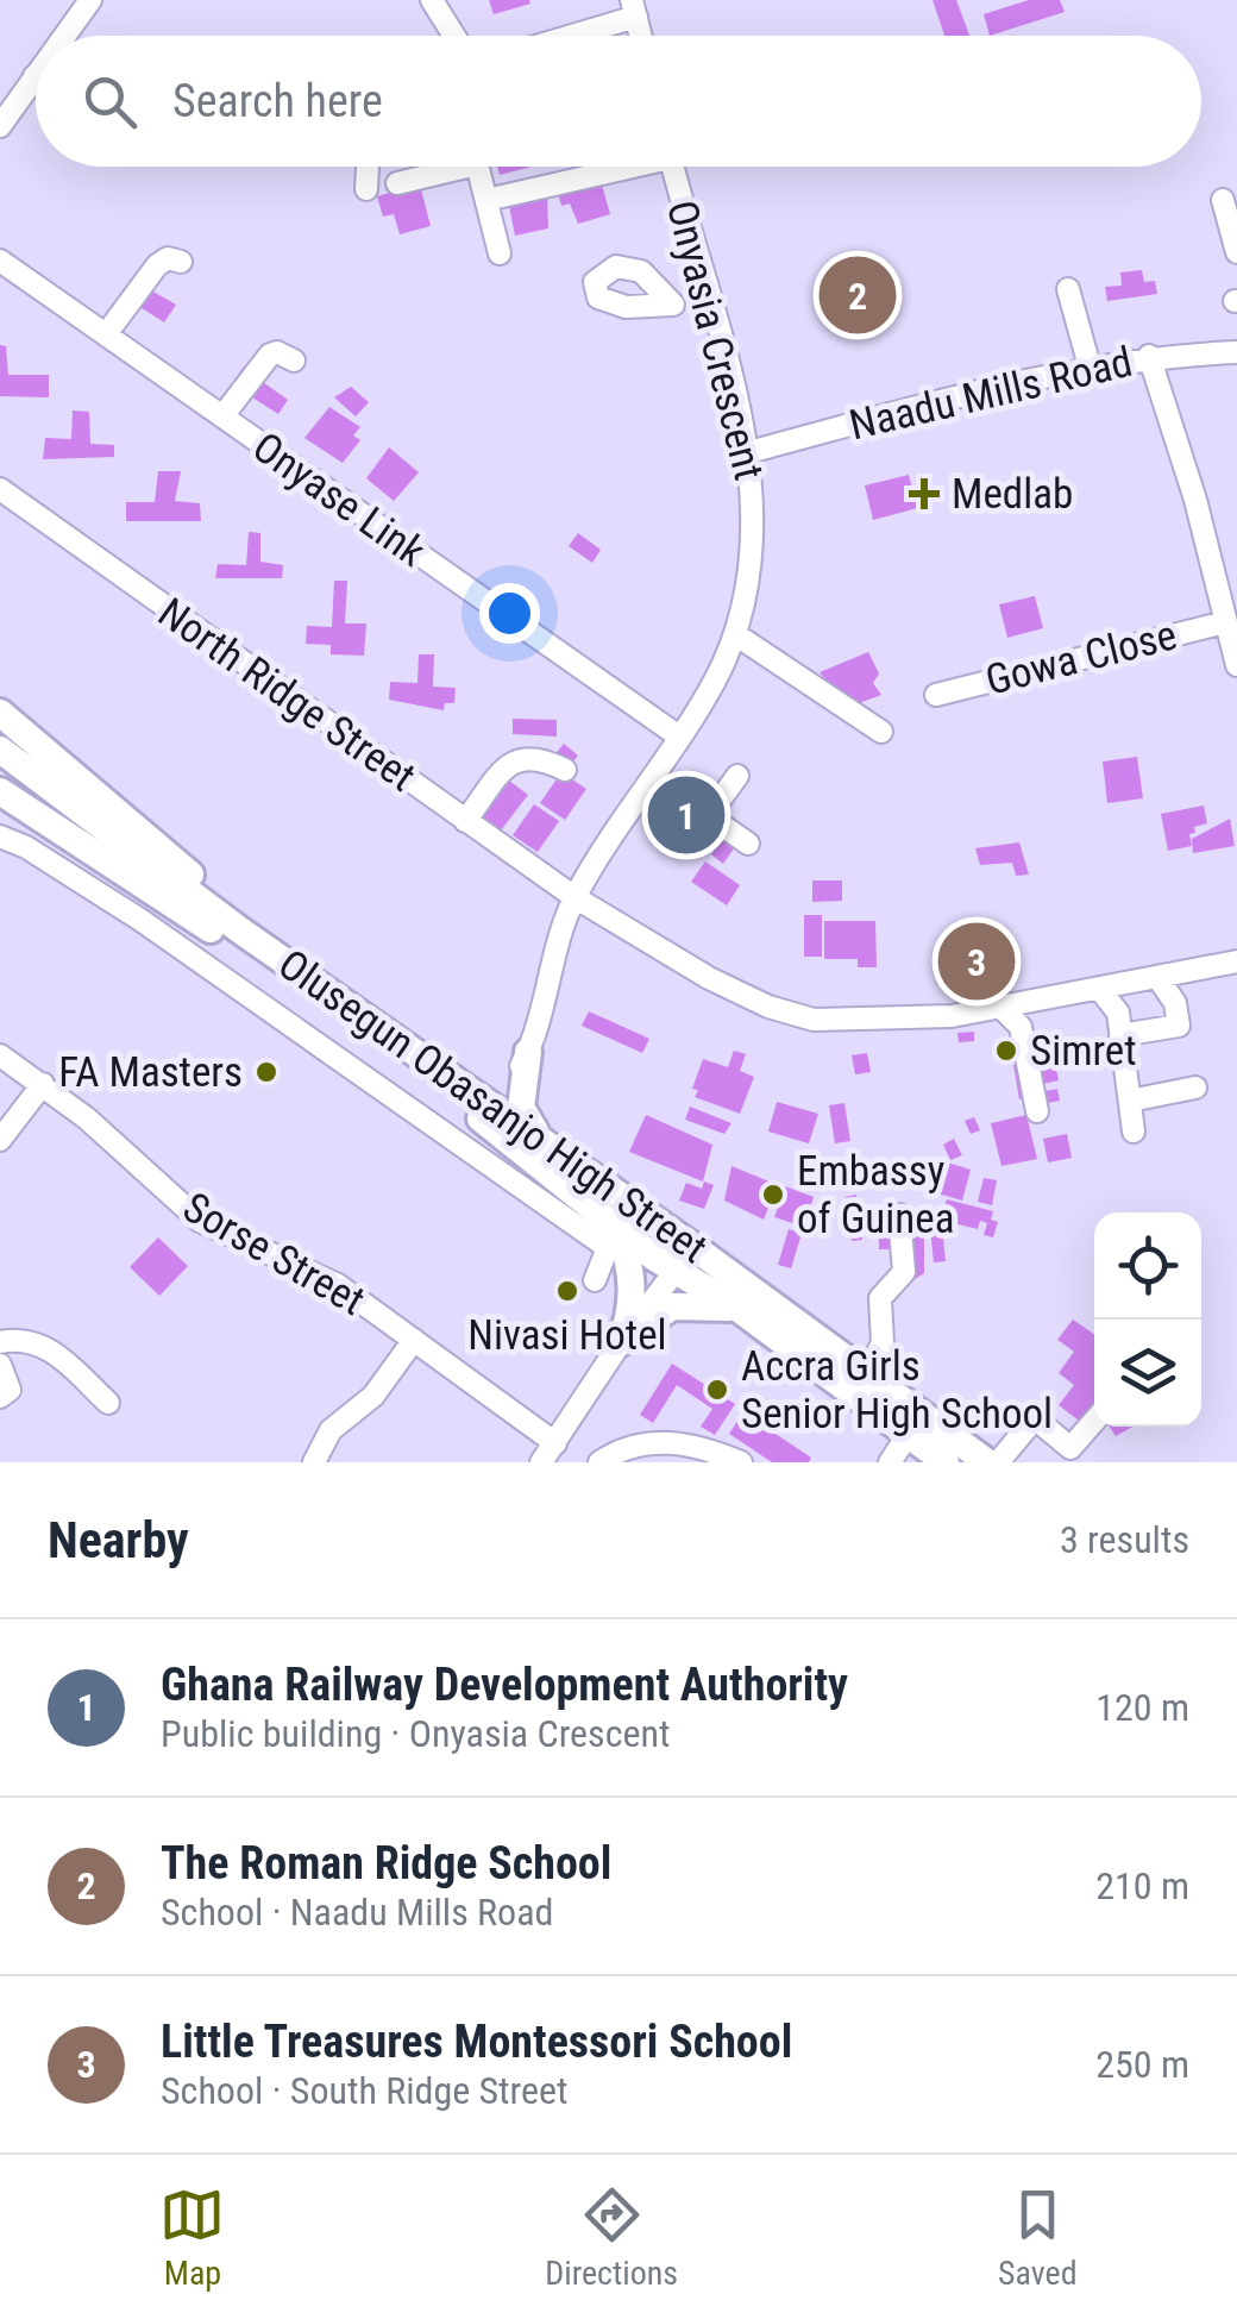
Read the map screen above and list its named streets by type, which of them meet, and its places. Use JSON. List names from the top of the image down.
{
  "streets": {
    "main road": ["Olusegun Obasanjo High Street"],
    "street": [
      "Onyasia Crescent",
      "Naadu Mills Road",
      "Onyase Link",
      "Gowa Close",
      "North Ridge Street",
      "Sorse Street"
    ]
  },
  "crossings": [
    ["Onyasia Crescent", "Naadu Mills Road"],
    ["Onyasia Crescent", "Onyase Link"],
    ["Onyasia Crescent", "North Ridge Street"],
    ["Onyasia Crescent", "Olusegun Obasanjo High Street"]
  ],
  "places": {
    "health": ["Medlab"],
    "other": [
      "Simret",
      "FA Masters",
      "Embassy of Guinea",
      "Nivasi Hotel",
      "Accra Girls Senior High School"
    ]
  },
  "page": {
    "search": "Search here",
    "pins": ["2", "1", "3"],
    "heading": ["Nearby", "3 results"],
    "list": [
      {
        "mark": "1",
        "name": "Ghana Railway Development Authority",
        "note": "Public building · Onyasia Crescent",
        "value": "120 m"
      },
      {
        "mark": "2",
        "name": "The Roman Ridge School",
        "note": "School · Naadu Mills Road",
        "value": "210 m"
      },
      {
        "mark": "3",
        "name": "Little Treasures Montessori School",
        "note": "School · South Ridge Street",
        "value": "250 m"
      }
    ],
    "nav": ["Map", "Directions", "Saved"]
  }
}
